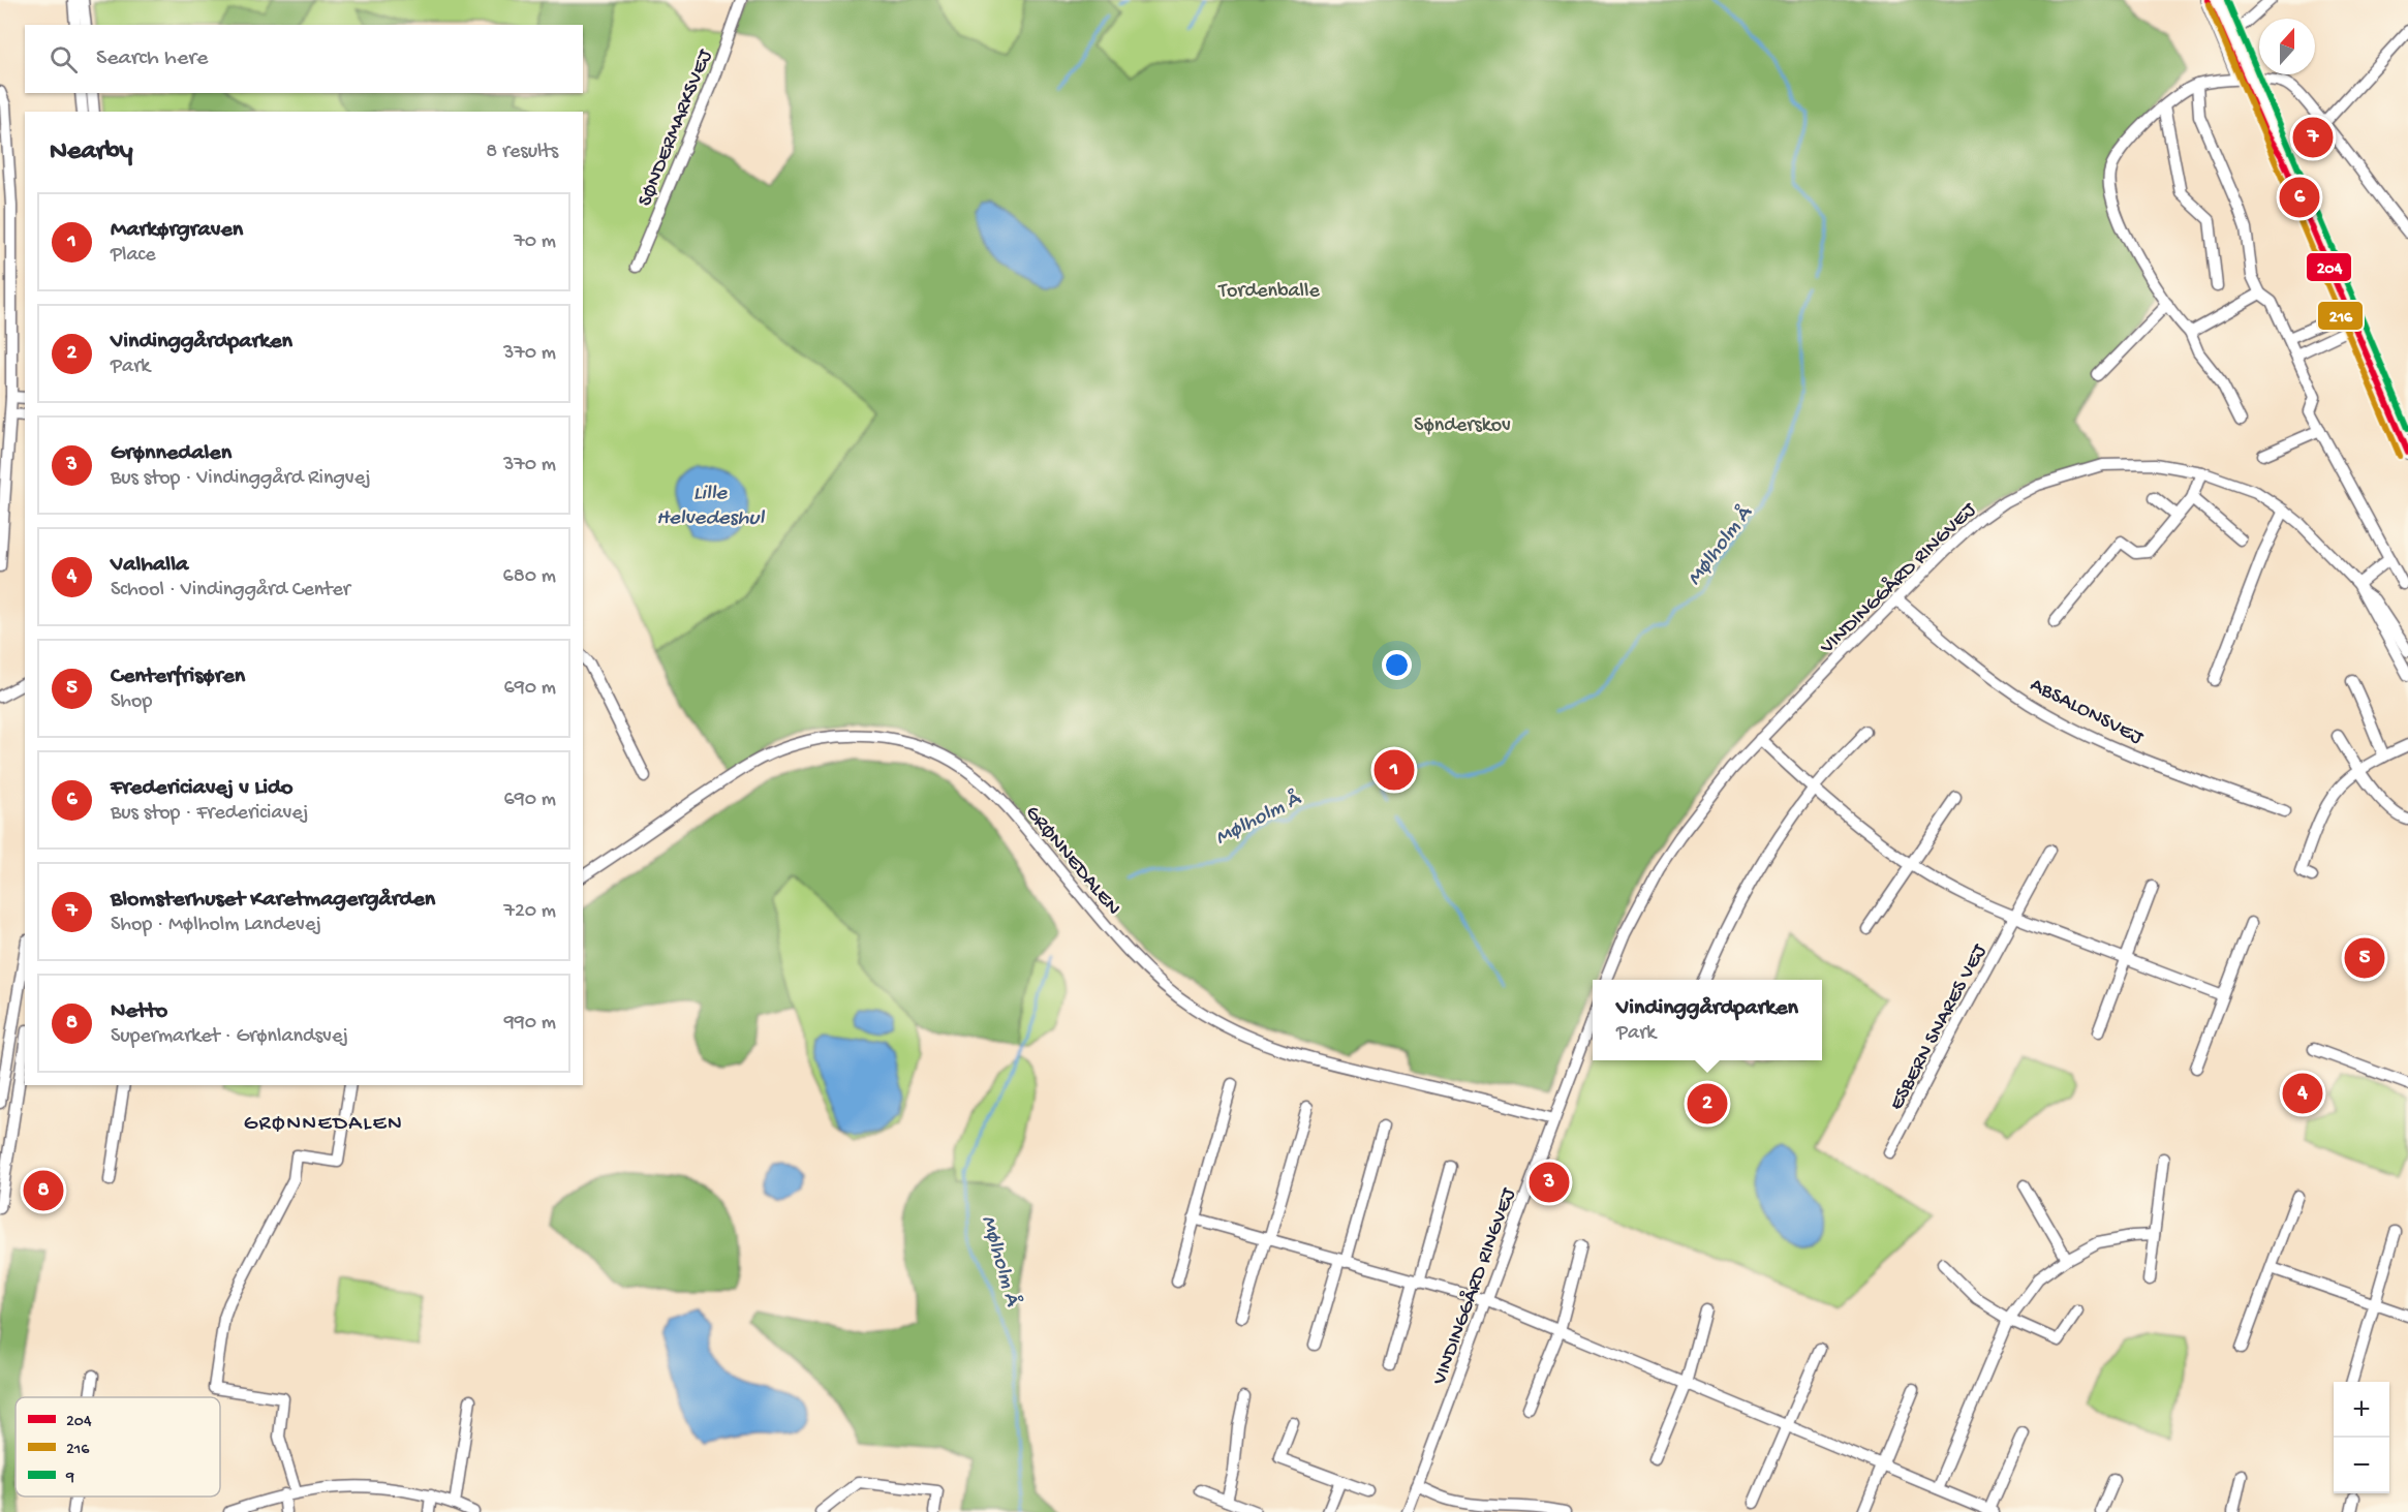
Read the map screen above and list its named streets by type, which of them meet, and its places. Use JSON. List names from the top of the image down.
{
  "streets": {
    "street": [
      "SØNDERMARKSVEJ",
      "VINDINGGÅRD RINGVEJ",
      "ABSALONSVEJ",
      "GRØNNEDALEN",
      "ESBERN SNARES VEJ"
    ]
  },
  "crossings": [
    ["VINDINGGÅRD RINGVEJ", "ABSALONSVEJ"],
    ["VINDINGGÅRD RINGVEJ", "GRØNNEDALEN"]
  ],
  "districts": ["GRØNNEDALEN"],
  "water": ["Lille Helvedeshul", "Mølholm Å"],
  "parks": ["Tordenballe", "Sønderskov"],
  "lines": ["transit line 204", "transit line 9", "transit line 216"],
  "legend": ["204", "216", "9"],
  "north": "top",
  "page": {
    "search": "Search here",
    "heading": ["Nearby", "8 results"],
    "pins": [
      "7",
      "6",
      "1",
      "5",
      "4",
      "2",
      "3",
      "8"
    ],
    "list": [
      {
        "mark": "1",
        "name": "Markørgraven",
        "note": "Place",
        "value": "70 m"
      },
      {
        "mark": "2",
        "name": "Vindinggårdparken",
        "note": "Park",
        "value": "370 m"
      },
      {
        "mark": "3",
        "name": "Grønnedalen",
        "note": "Bus stop · Vindinggård Ringvej",
        "value": "370 m"
      },
      {
        "mark": "4",
        "name": "Valhalla",
        "note": "School · Vindinggård Center",
        "value": "680 m"
      },
      {
        "mark": "5",
        "name": "Centerfrisøren",
        "note": "Shop",
        "value": "690 m"
      },
      {
        "mark": "6",
        "name": "Fredericiavej v Lido",
        "note": "Bus stop · Fredericiavej",
        "value": "690 m"
      },
      {
        "mark": "7",
        "name": "Blomsterhuset Karetmagergården",
        "note": "Shop · Mølholm Landevej",
        "value": "720 m"
      },
      {
        "mark": "8",
        "name": "Netto",
        "note": "Supermarket · Grønlandsvej",
        "value": "990 m"
      }
    ],
    "popup": ["Vindinggårdparken", "Park"],
    "map_buttons": ["+", "−"]
  }
}
